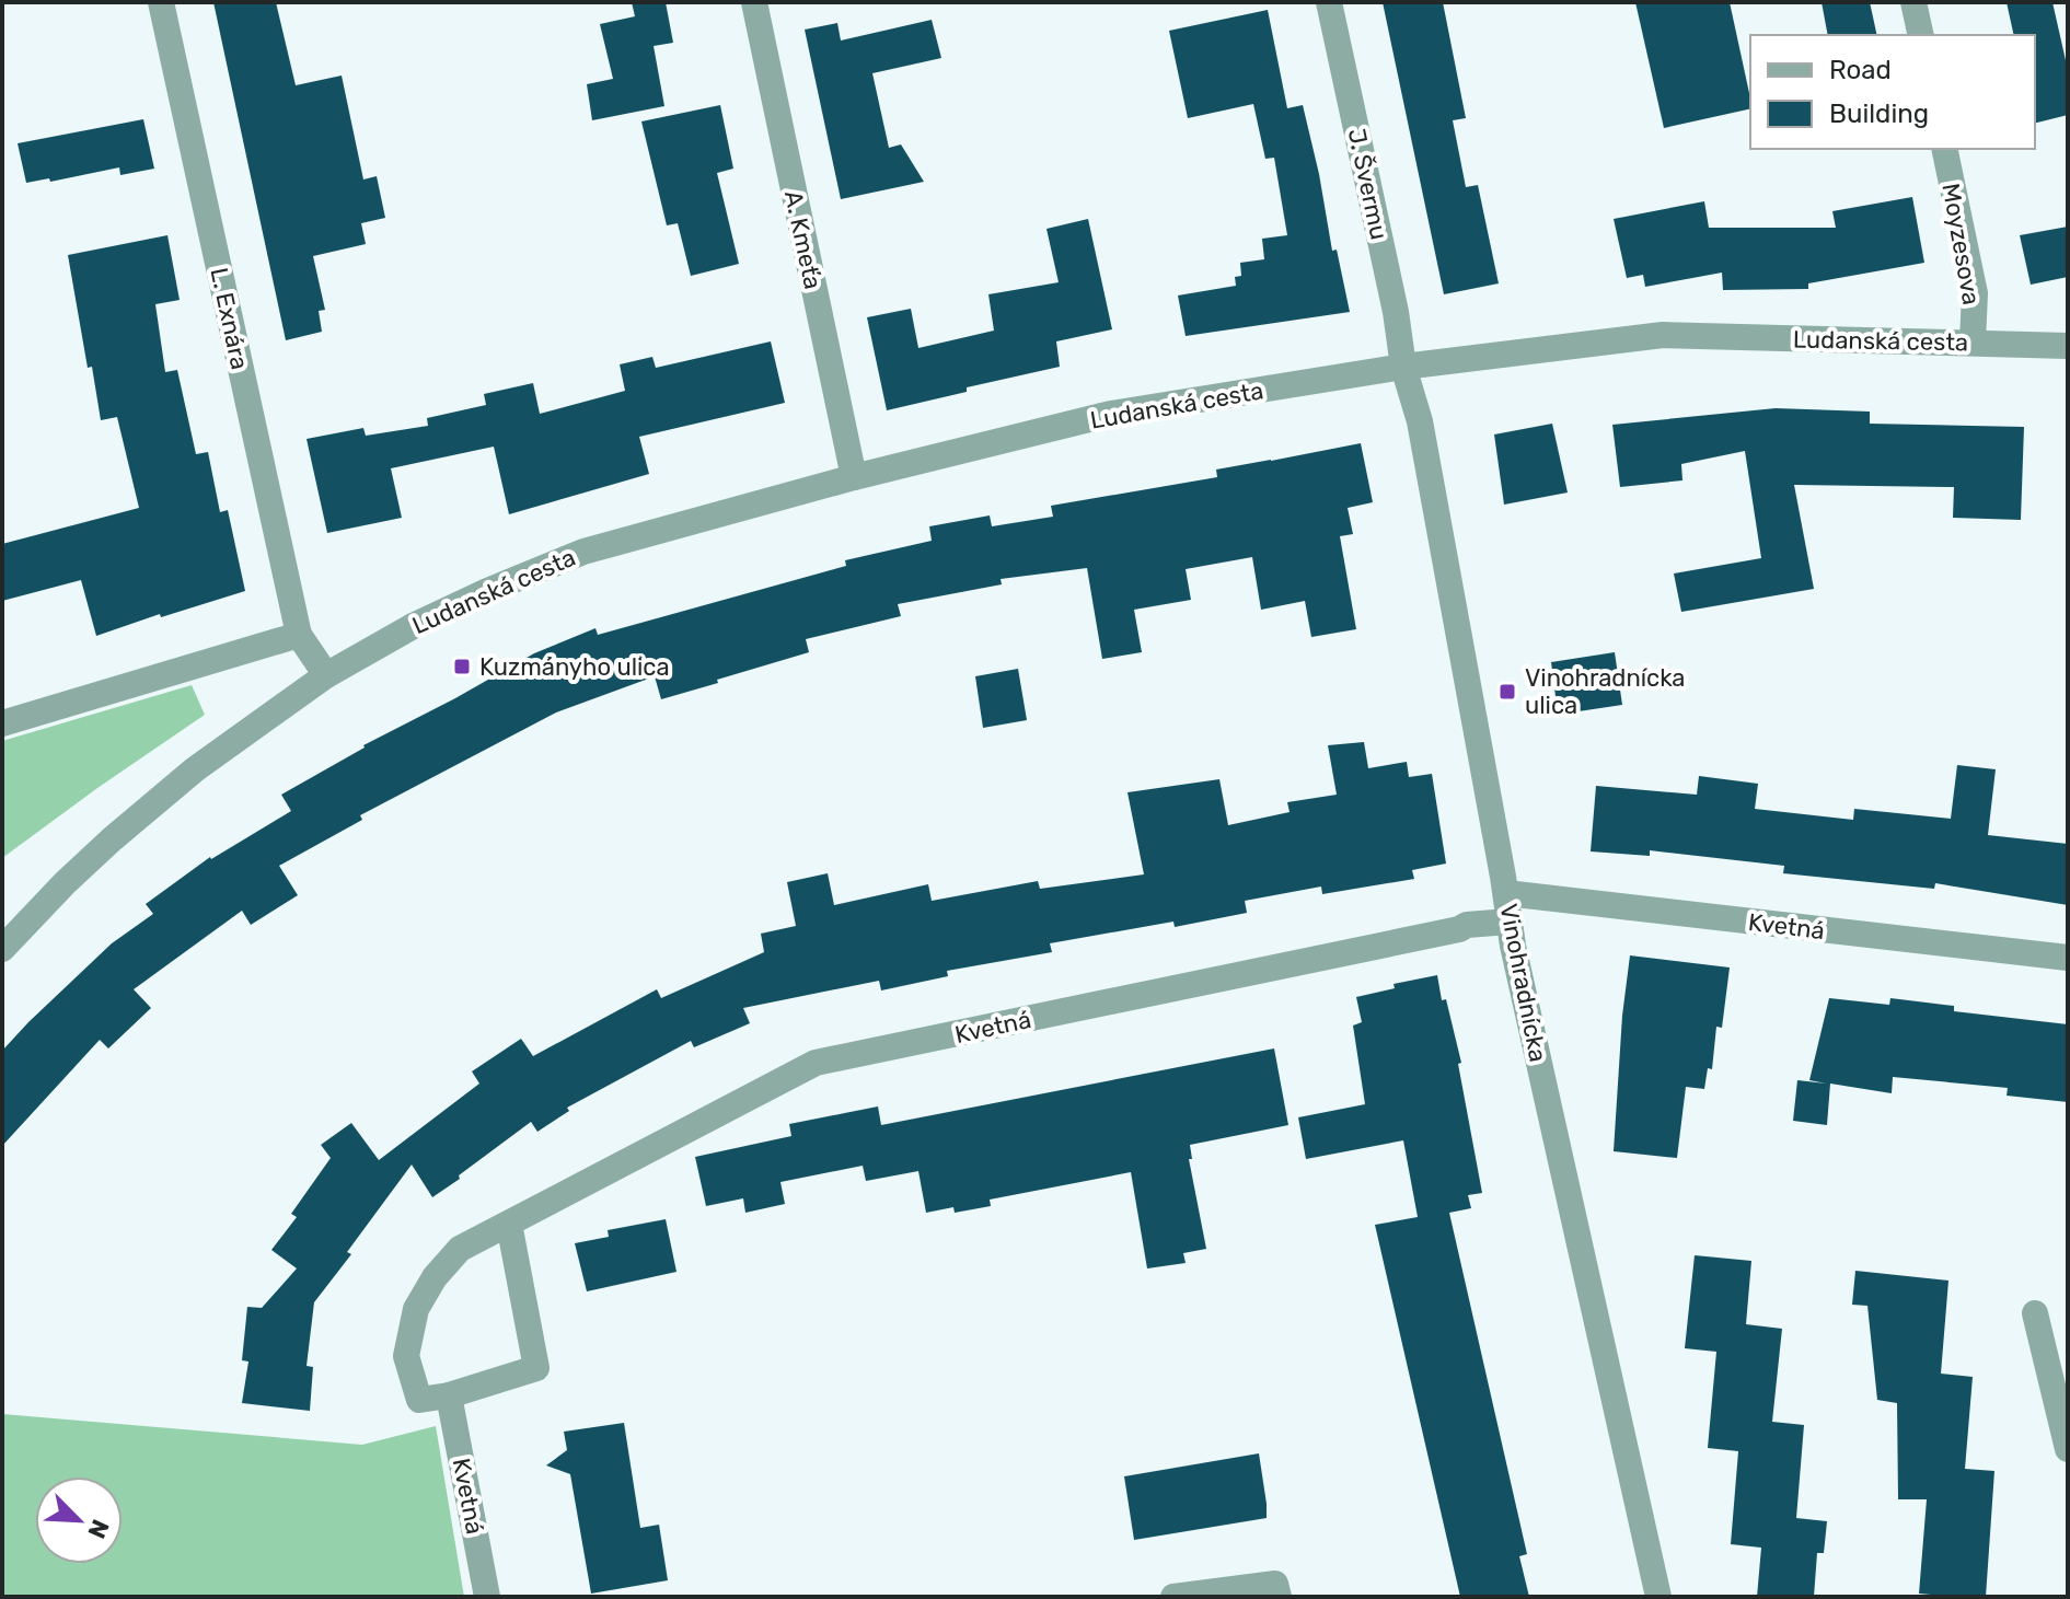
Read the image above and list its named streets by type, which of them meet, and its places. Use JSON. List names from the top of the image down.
{
  "streets": {
    "street": [
      "J. Švermu",
      "A. Kmeťa",
      "Moyzesova",
      "L. Exnára",
      "Ludanská cesta",
      "Kvetná",
      "Vinohradnícka"
    ]
  },
  "crossings": [
    ["J. Švermu", "Ludanská cesta"],
    ["J. Švermu", "Vinohradnícka"],
    ["A. Kmeťa", "Ludanská cesta"],
    ["Moyzesova", "Ludanská cesta"],
    ["Ludanská cesta", "Vinohradnícka"],
    ["Kvetná", "Vinohradnícka"]
  ],
  "places": {
    "transit": ["Kuzmányho ulica", "Vinohradnícka ulica"]
  },
  "legend": ["Road", "Building"],
  "north": "bottom right"
}
